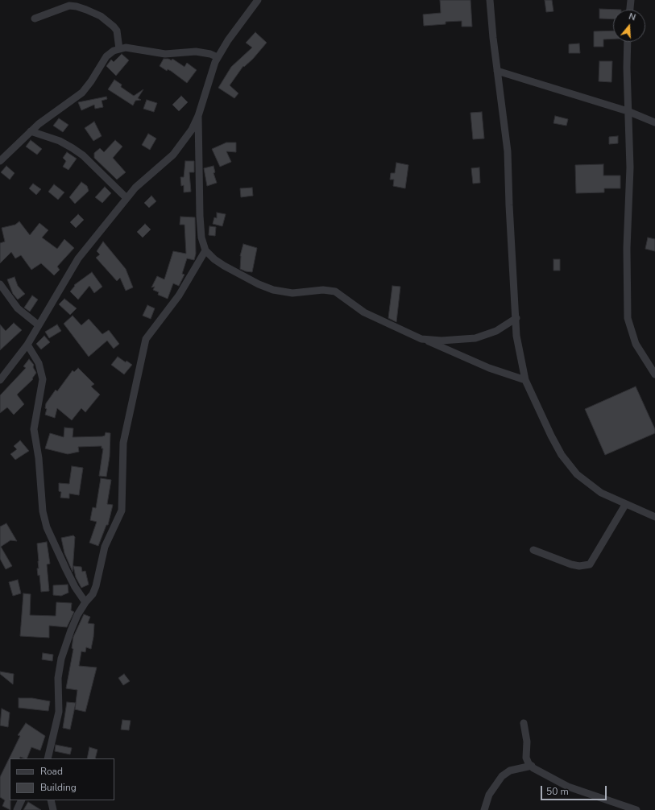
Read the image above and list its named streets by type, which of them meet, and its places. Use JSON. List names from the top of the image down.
{
  "legend": ["Road", "Building"],
  "scale_bar": "50 m",
  "north": "top"
}
